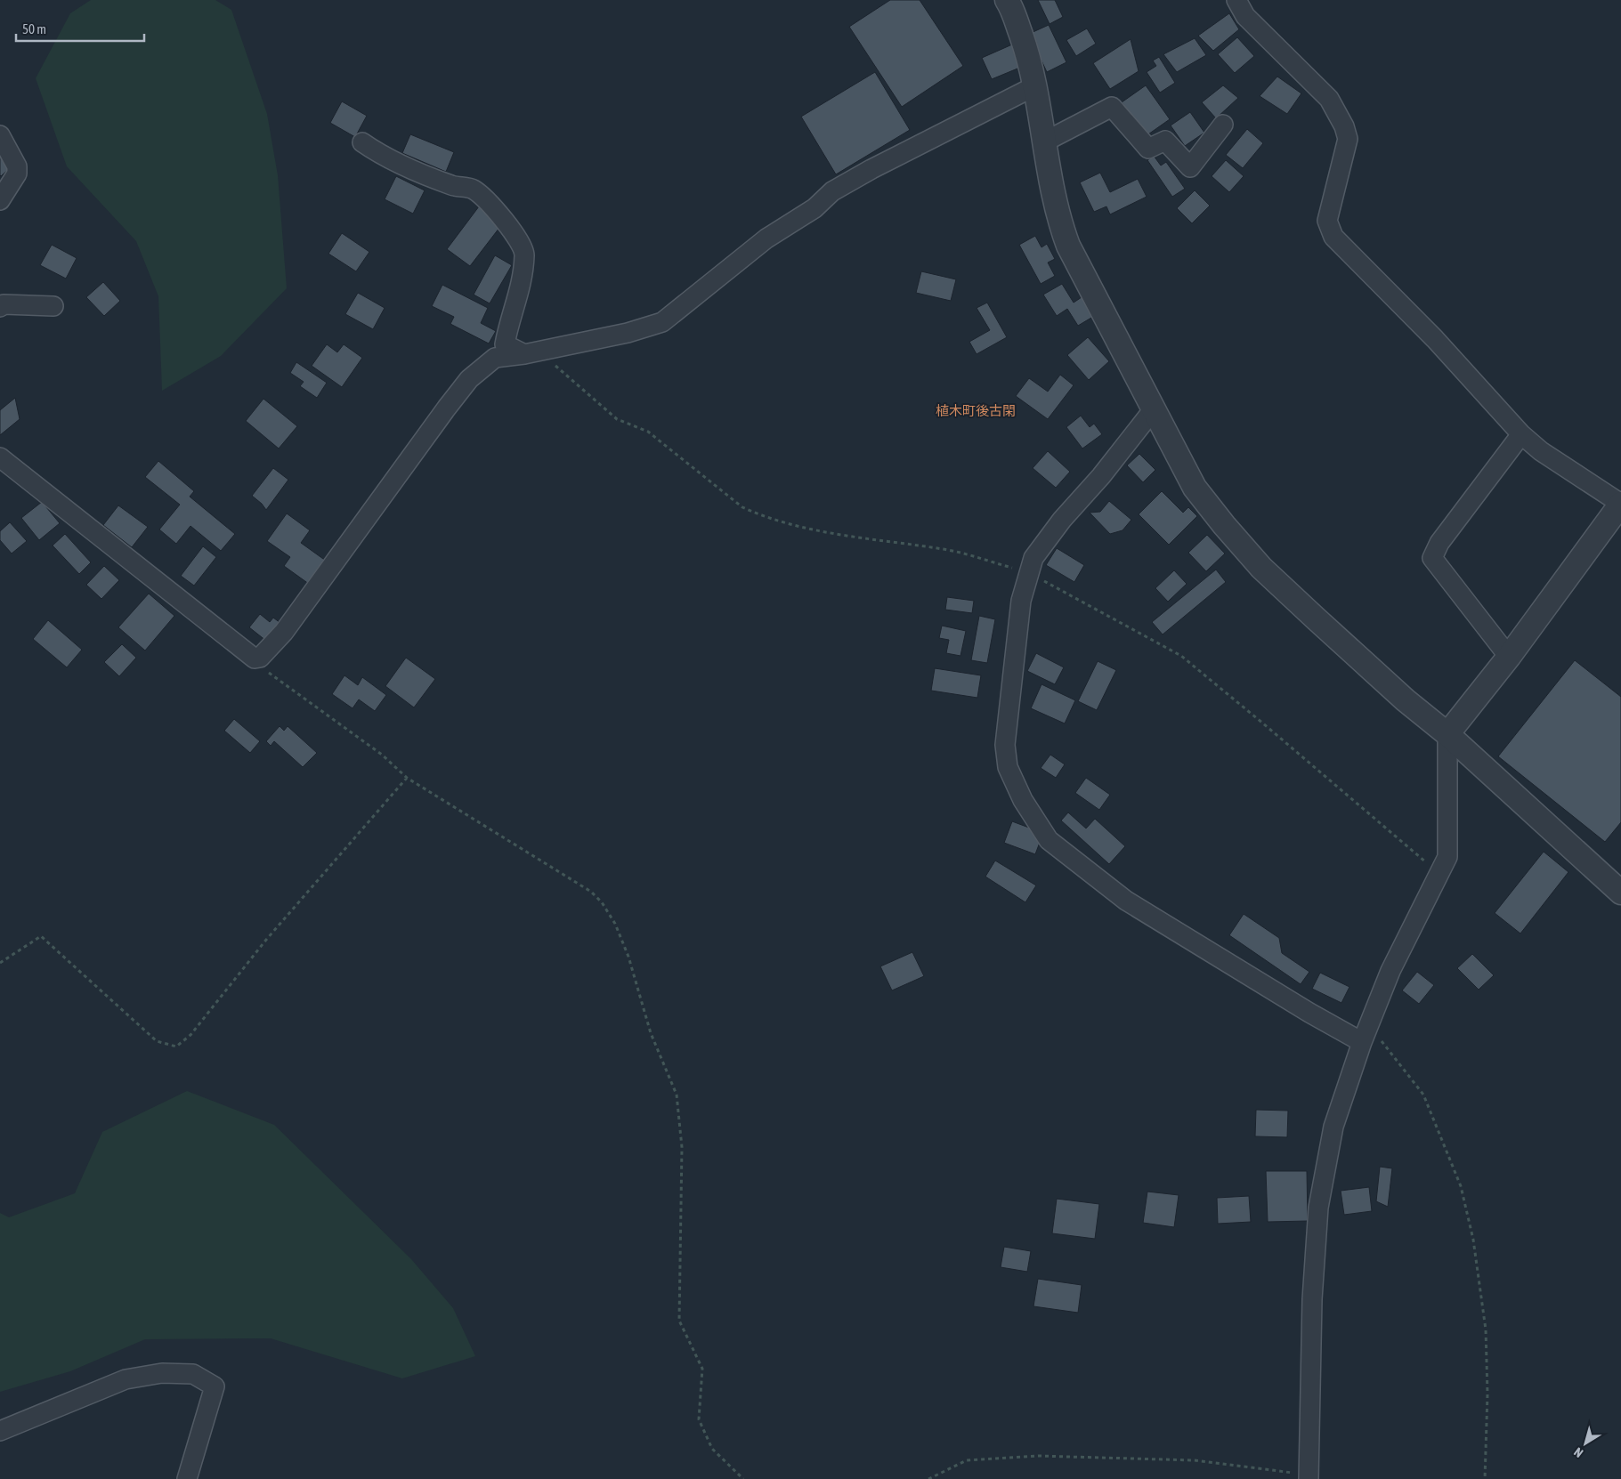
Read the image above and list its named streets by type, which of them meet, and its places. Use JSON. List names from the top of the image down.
{
  "districts": ["植木町後古閑"],
  "scale_bar": "50 m",
  "north": "bottom left"
}
